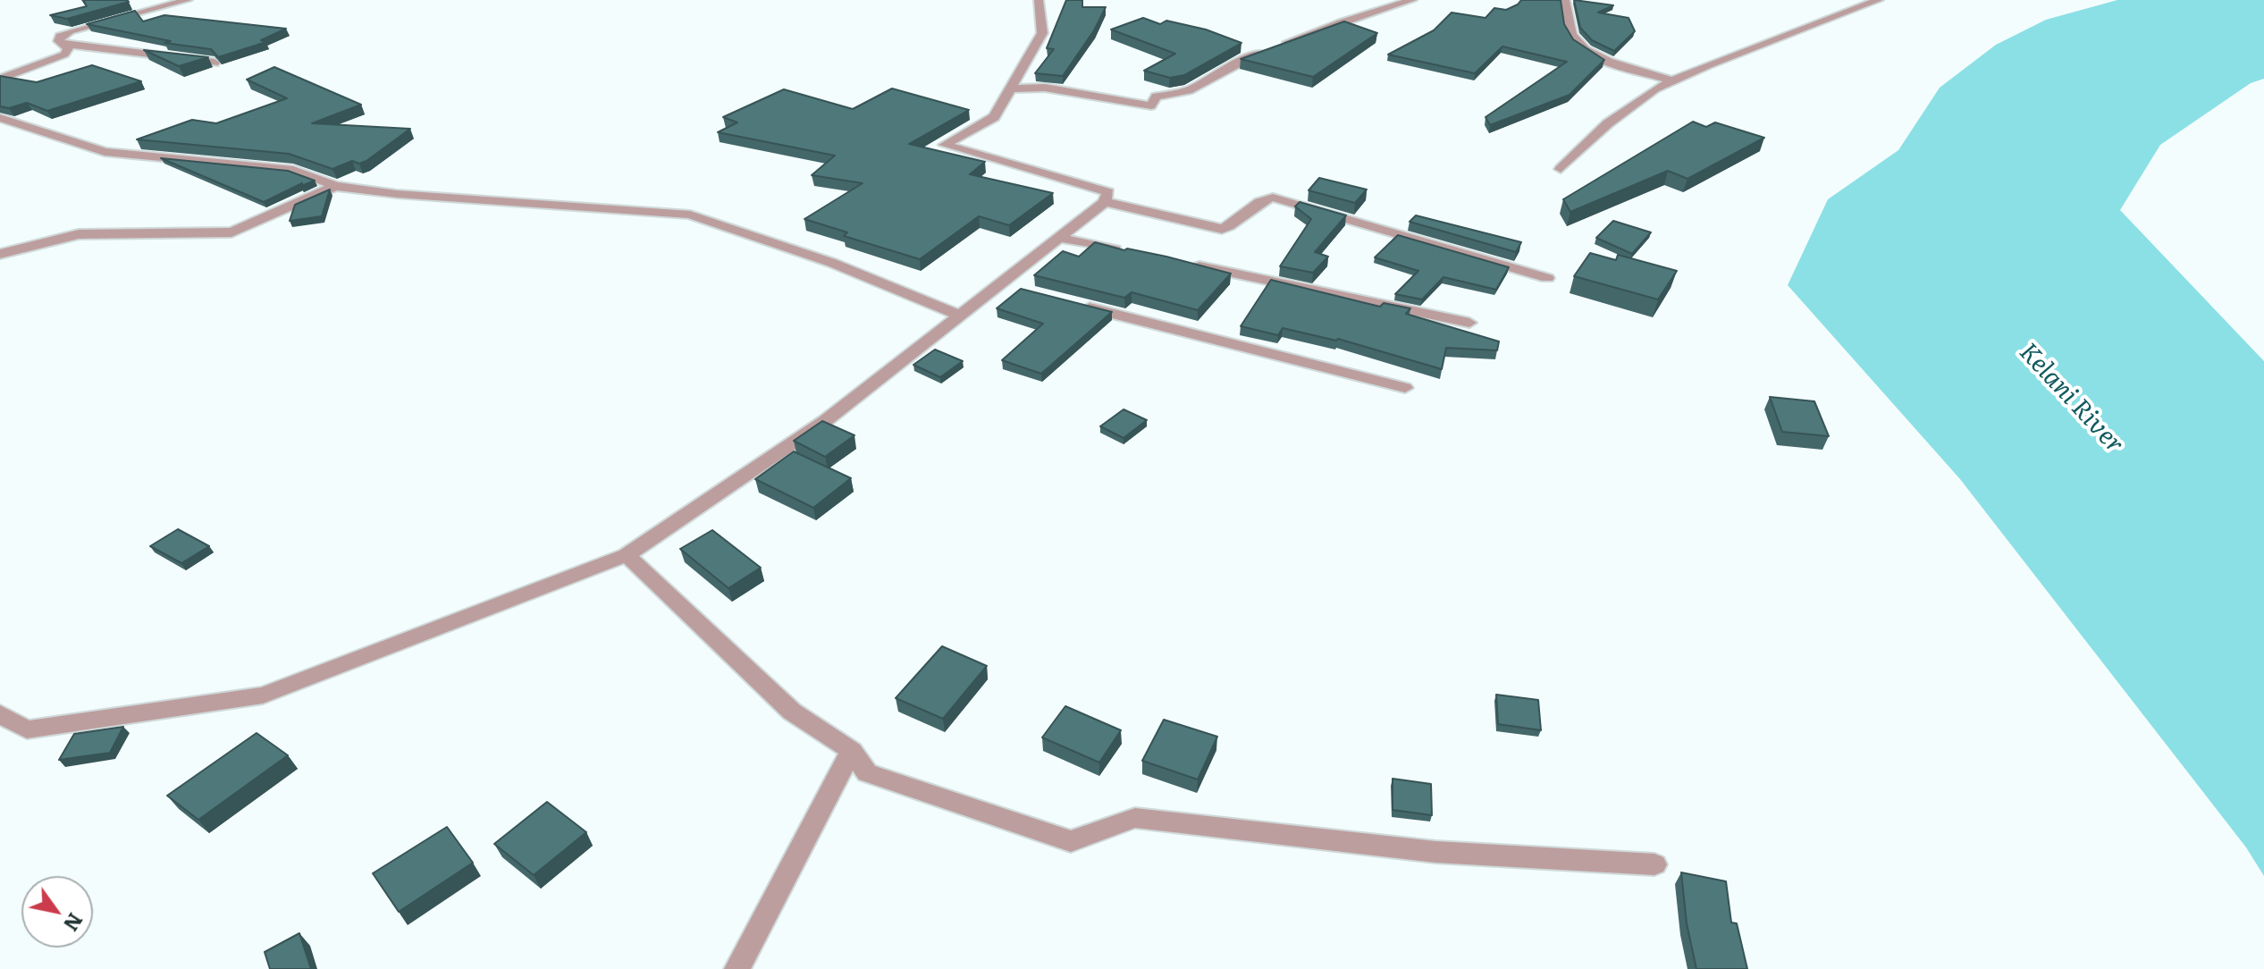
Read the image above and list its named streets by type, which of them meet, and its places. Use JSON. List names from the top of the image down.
{
  "water": ["Kelani River"],
  "north": "bottom right"
}
